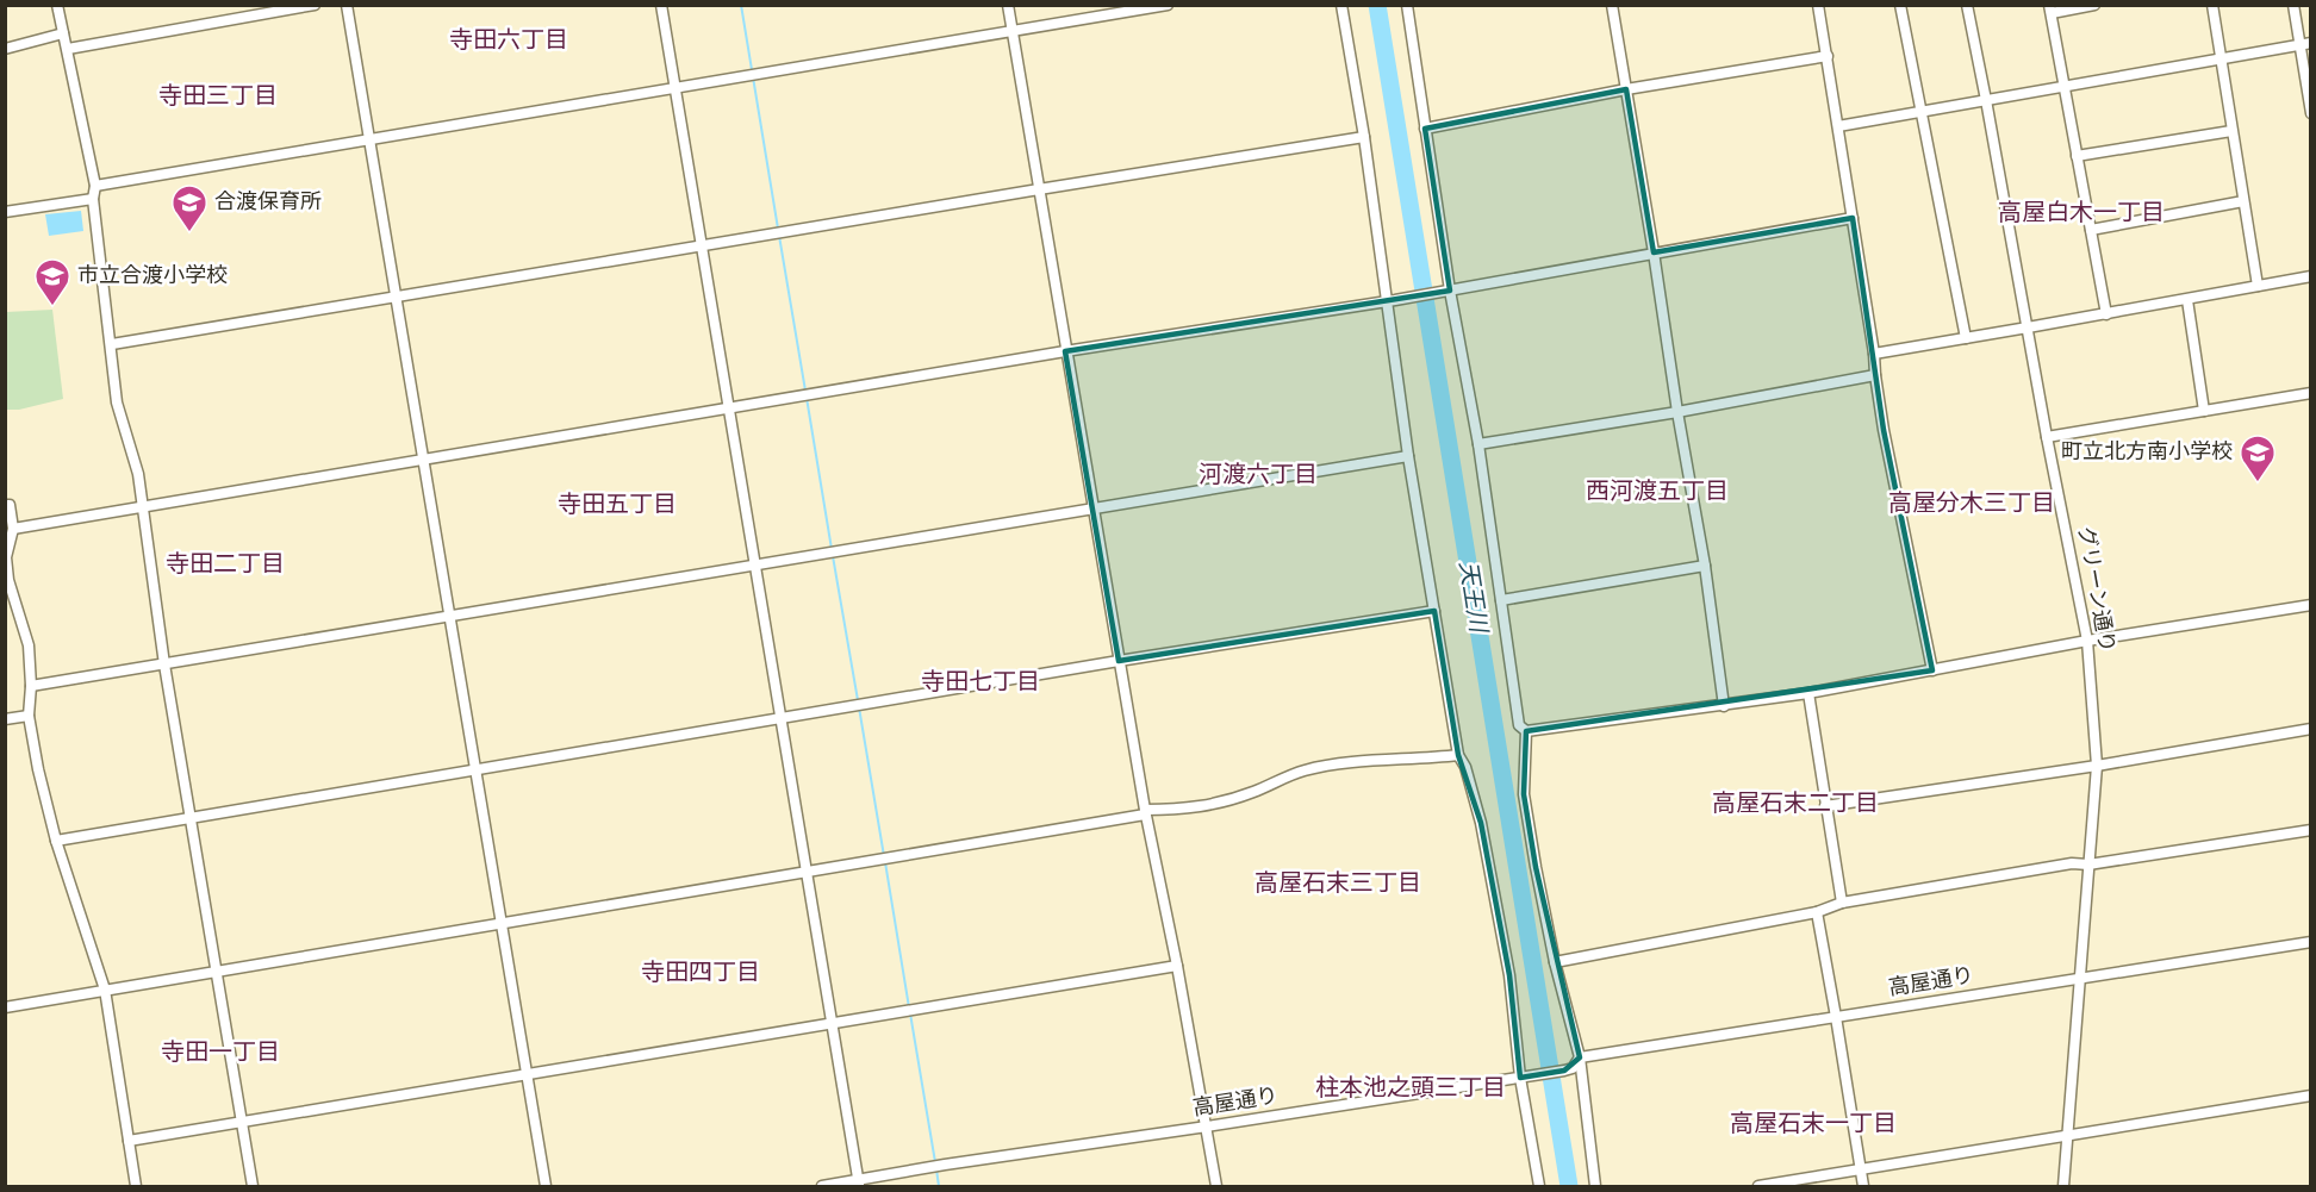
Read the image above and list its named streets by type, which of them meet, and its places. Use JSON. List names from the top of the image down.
{
  "streets": {
    "street": ["グリーン通り", "高屋通り"]
  },
  "crossings": [
    ["グリーン通り", "高屋通り"]
  ],
  "districts": [
    "寺田六丁目",
    "寺田三丁目",
    "高屋白木一丁目",
    "河渡六丁目",
    "西河渡五丁目",
    "高屋分木三丁目",
    "寺田五丁目",
    "寺田二丁目",
    "寺田七丁目",
    "高屋石末二丁目",
    "高屋石末三丁目",
    "寺田四丁目",
    "寺田一丁目",
    "柱本池之頭三丁目",
    "高屋石末一丁目"
  ],
  "water": ["天王川"],
  "places": {
    "school or university": ["合渡保育所", "市立合渡小学校", "町立北方南小学校"]
  }
}
